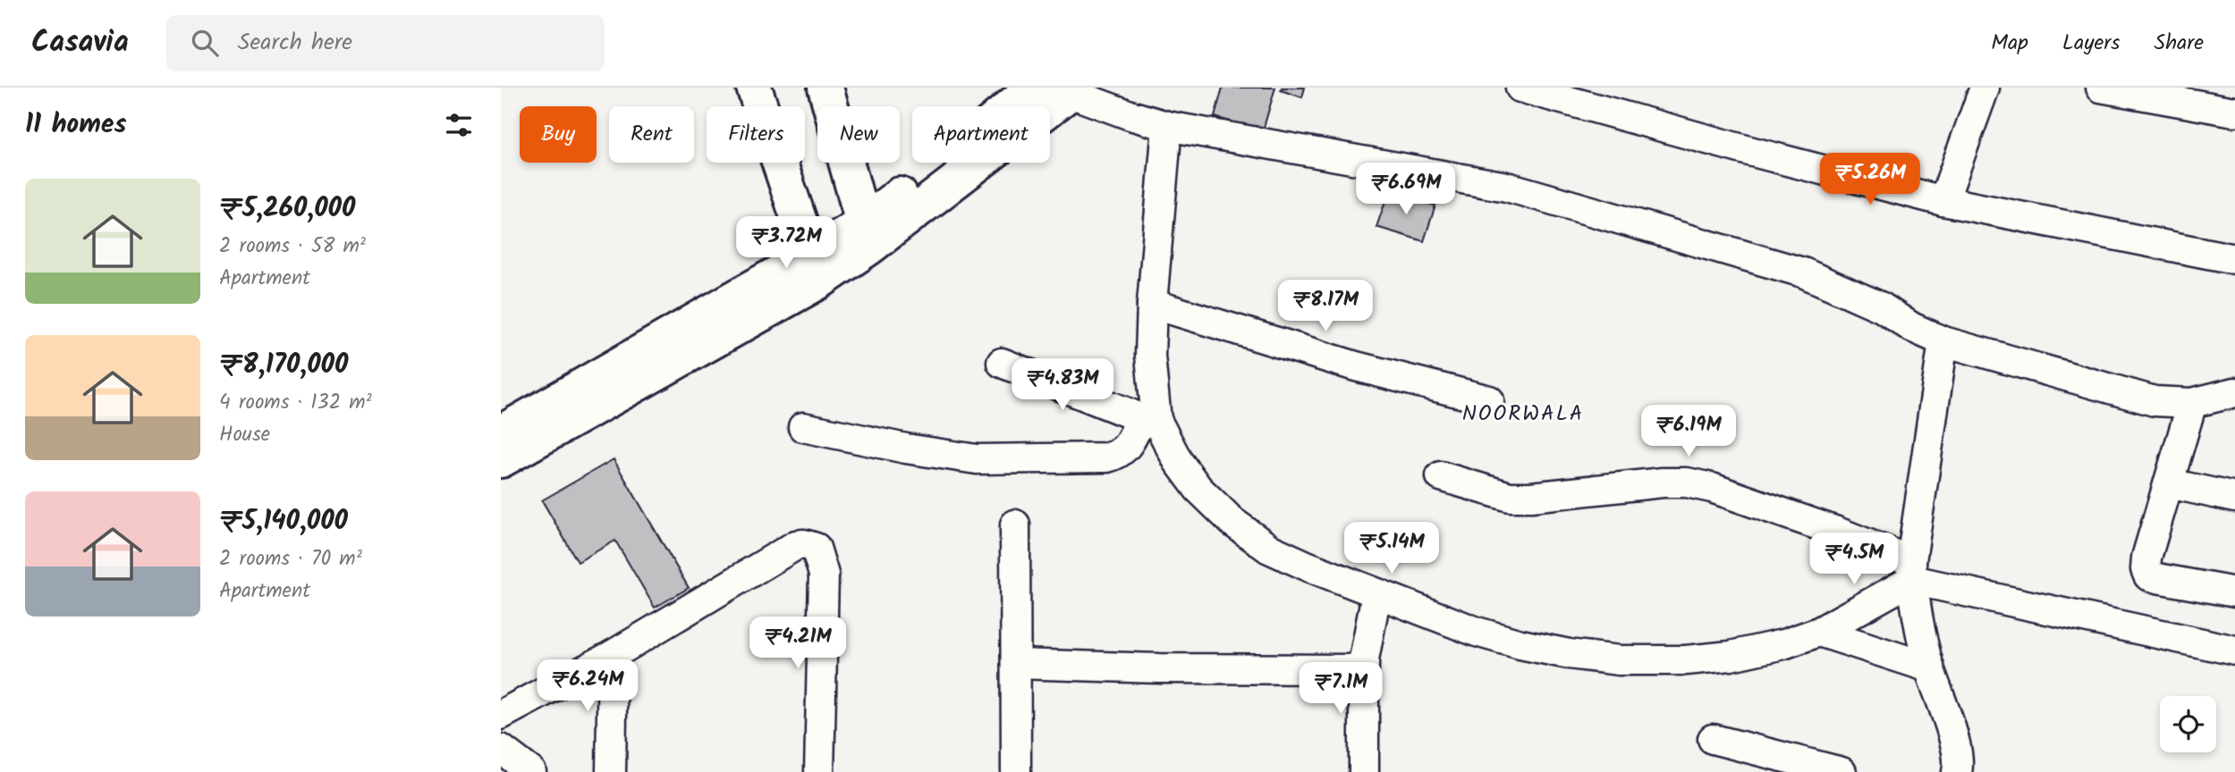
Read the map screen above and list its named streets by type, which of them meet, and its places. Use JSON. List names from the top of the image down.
{
  "districts": ["NOORWALA"],
  "page": {
    "header": "Casavia",
    "search": "Search here",
    "nav": ["Map", "Layers", "Share"],
    "heading": "11 homes",
    "chip": [
      "Buy",
      "Rent",
      "Filters",
      "New",
      "Apartment"
    ],
    "price": [
      "₹5.26M",
      "₹6.69M",
      "₹3.72M",
      "₹8.17M",
      "₹4.83M",
      "₹6.19M",
      "₹5.14M",
      "₹4.5M",
      "₹4.21M",
      "₹6.24M",
      "₹7.1M"
    ],
    "list": [
      {
        "name": "₹5,260,000",
        "note": "2 rooms · 58 m² · Apartment"
      },
      {
        "name": "₹8,170,000",
        "note": "4 rooms · 132 m² · House"
      },
      {
        "name": "₹5,140,000",
        "note": "2 rooms · 70 m² · Apartment"
      }
    ]
  }
}
